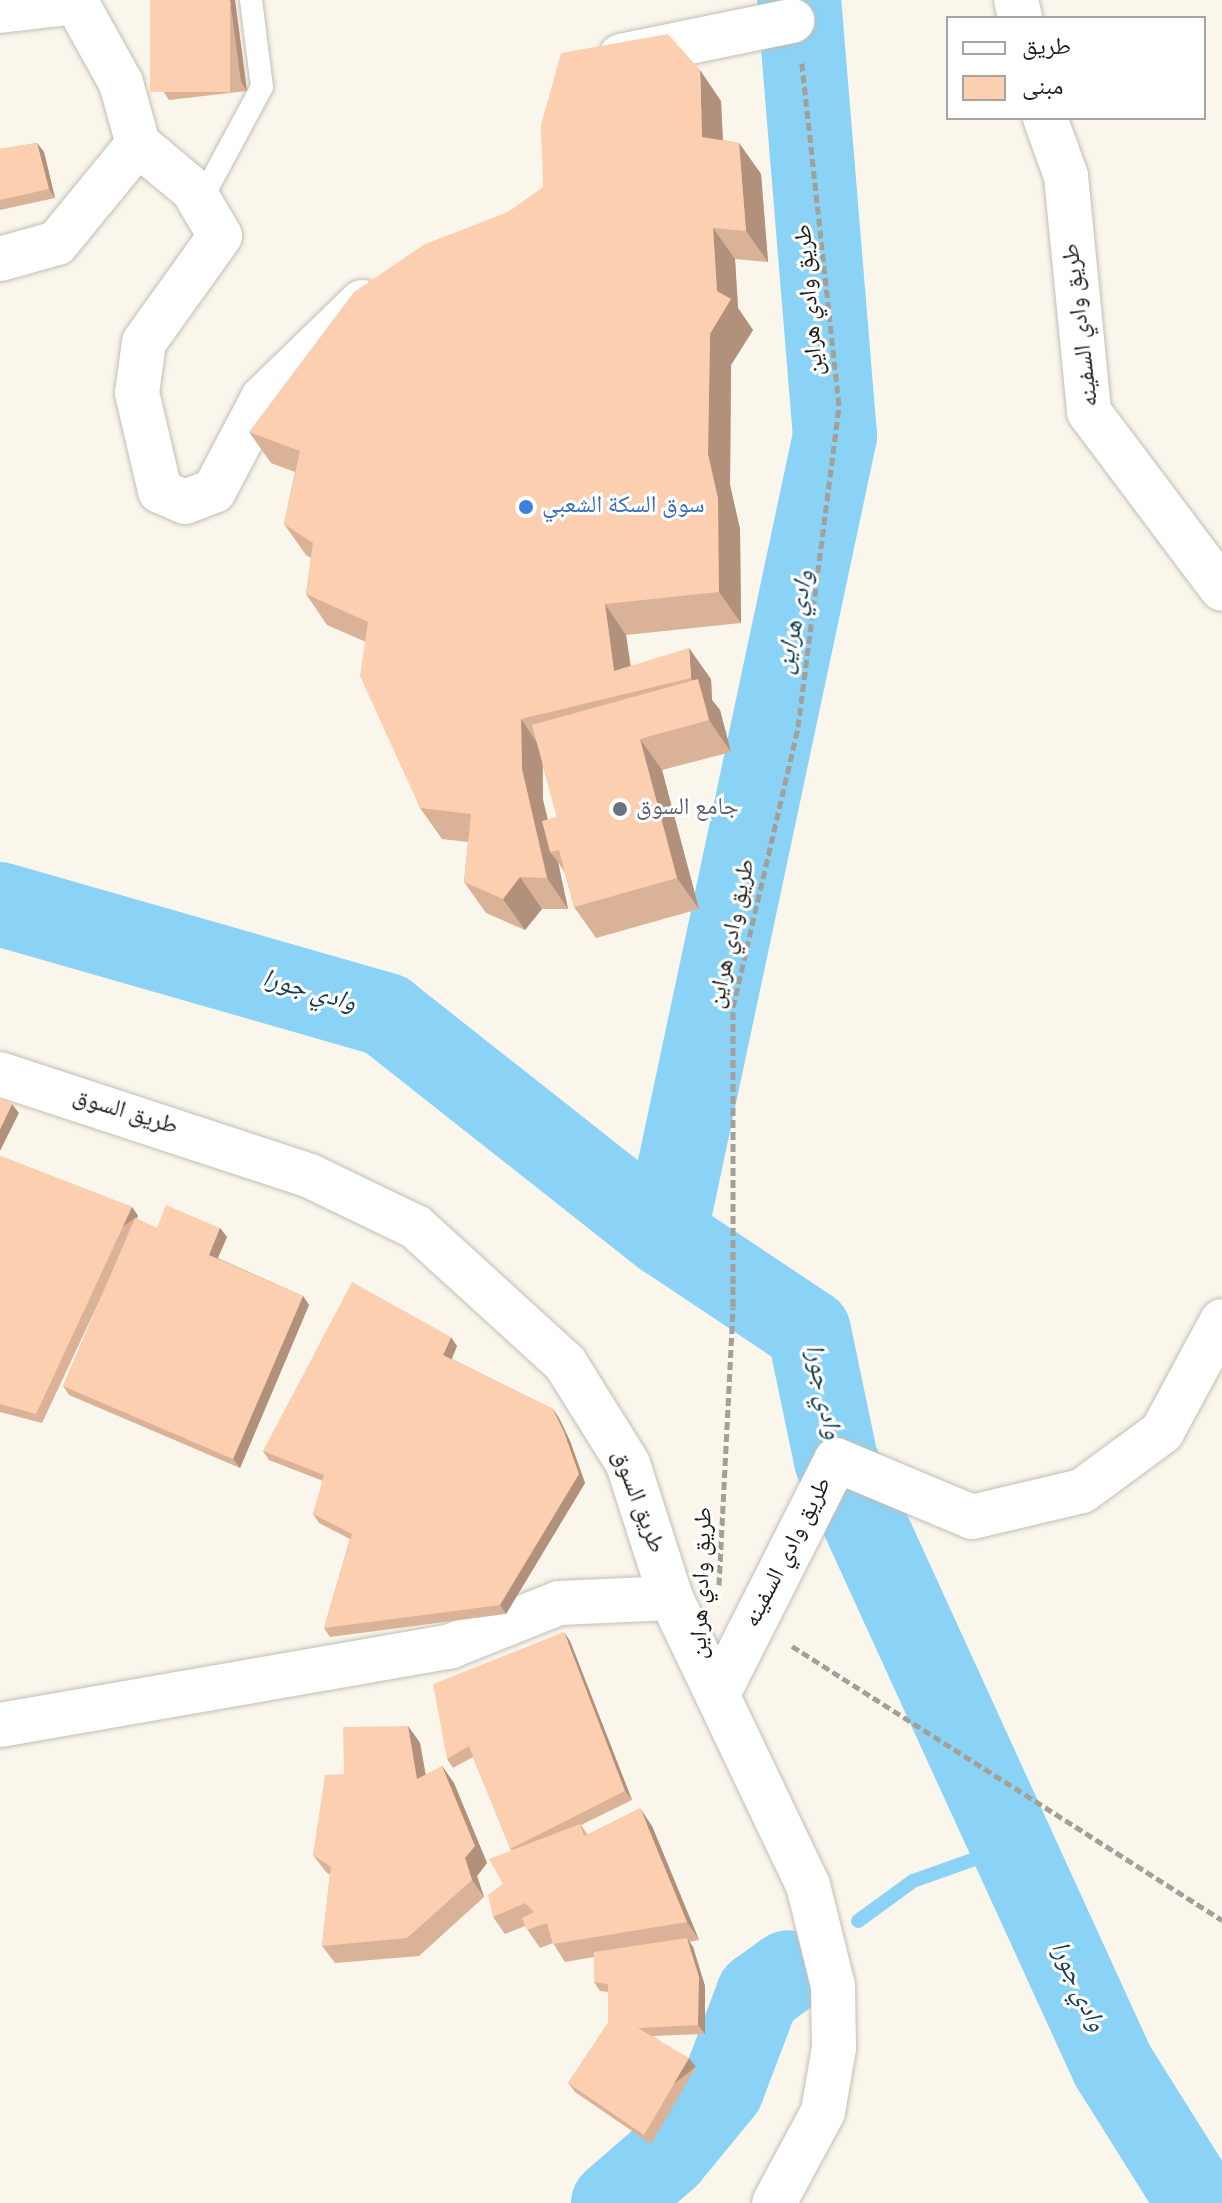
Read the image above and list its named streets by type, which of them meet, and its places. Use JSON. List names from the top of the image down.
{
  "streets": {
    "street": ["طريق وادي السفينه", "طريق السوق"],
    "path": ["طريق وادي هراين"]
  },
  "crossings": [
    ["طريق وادي السفينه", "طريق السوق"]
  ],
  "water": ["وادي هراين", "وادي جورا"],
  "places": ["سوق السكة الشعبي", "جامع السوق"],
  "legend": ["طريق", "مبنى"]
}
